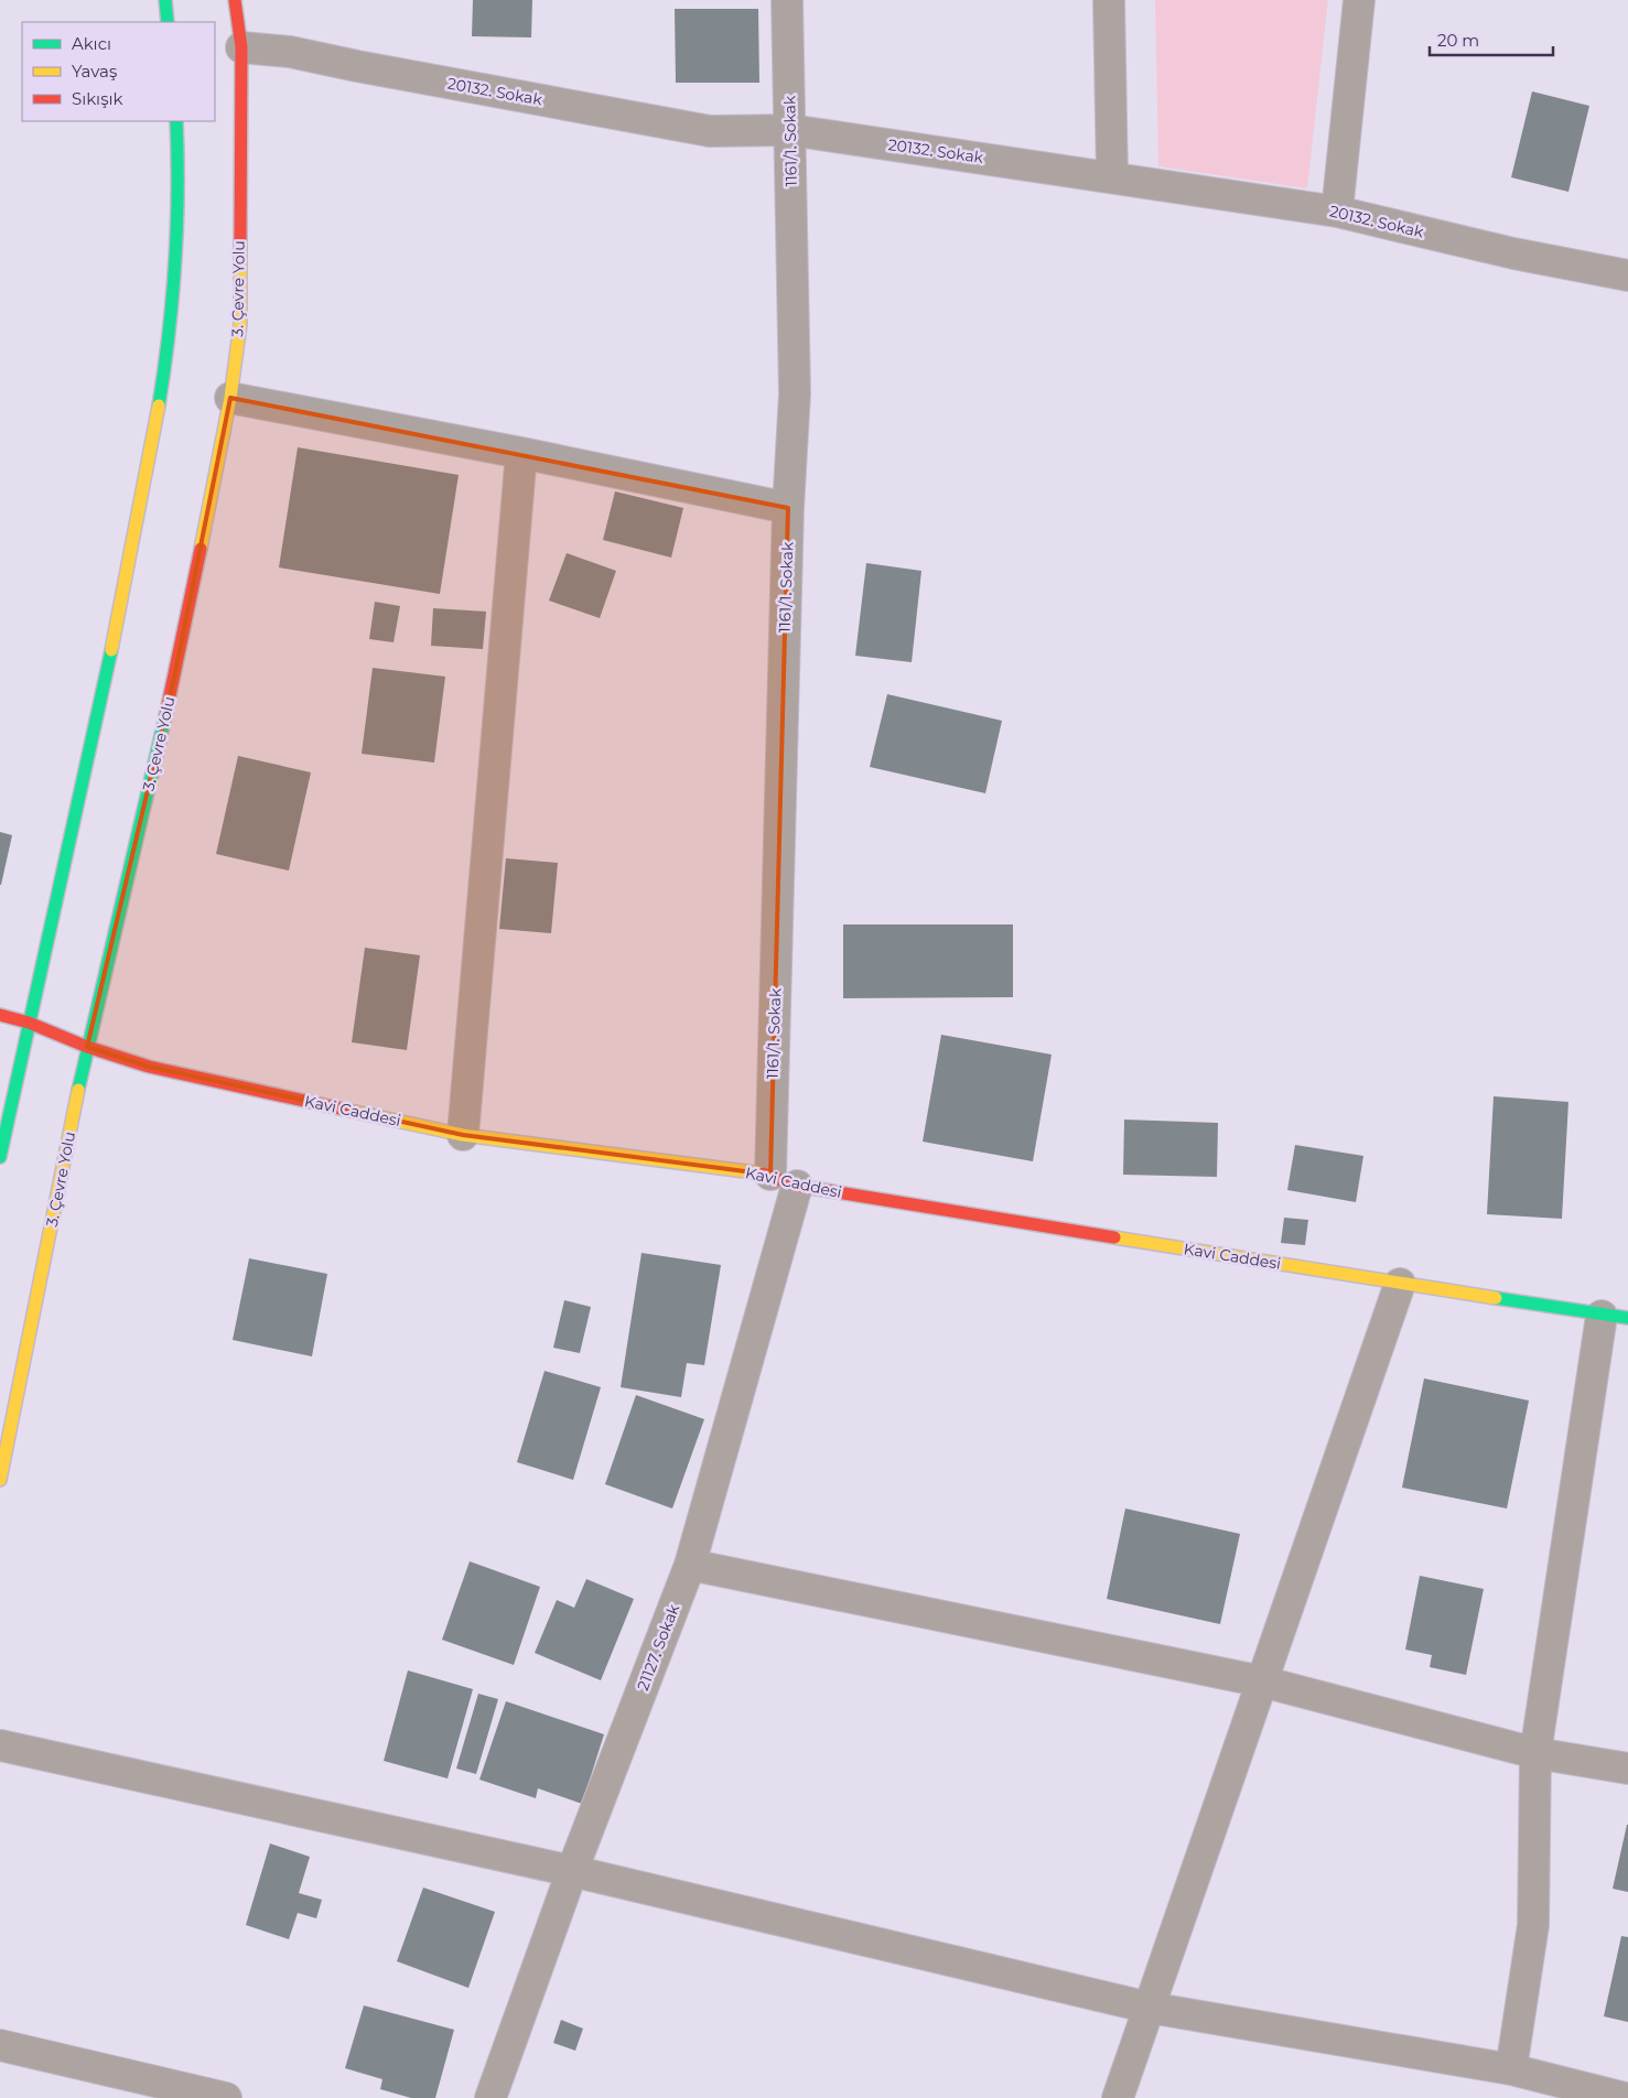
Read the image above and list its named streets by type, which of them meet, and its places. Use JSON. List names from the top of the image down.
{
  "streets": {
    "main road": ["3. Çevre Yolu", "Kavi Caddesi"],
    "street": ["20132. Sokak", "1161/1. Sokak", "21127. Sokak"]
  },
  "crossings": [
    ["20132. Sokak", "1161/1. Sokak"],
    ["20132. Sokak", "3. Çevre Yolu"],
    ["1161/1. Sokak", "Kavi Caddesi"],
    ["1161/1. Sokak", "21127. Sokak"],
    ["3. Çevre Yolu", "Kavi Caddesi"],
    ["Kavi Caddesi", "21127. Sokak"]
  ],
  "legend": ["Akıcı", "Yavaş", "Sıkışık"],
  "scale_bar": "20 m"
}
